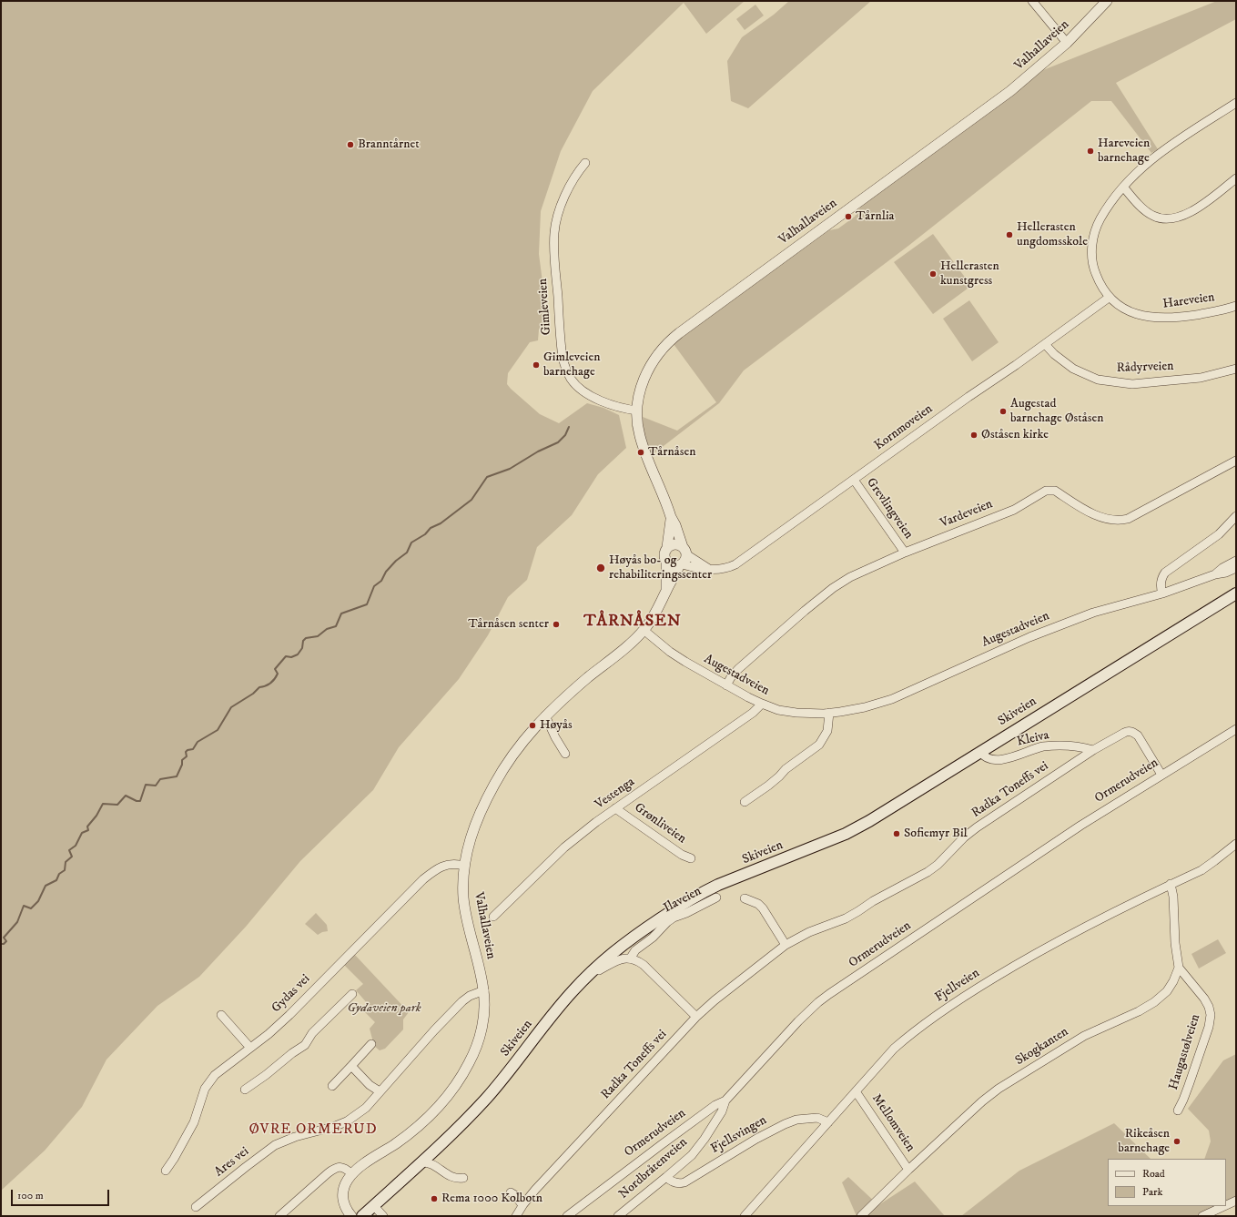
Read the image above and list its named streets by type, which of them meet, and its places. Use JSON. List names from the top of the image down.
{
  "streets": {
    "main road": ["Skiveien"],
    "street": [
      "Valhallaveien",
      "Hareveien",
      "Gimleveien",
      "Rådyrveien",
      "Kornmoveien",
      "Grevlingveien",
      "Vardeveien",
      "Augestadveien",
      "Kleiva",
      "Ormerudveien",
      "Radka Toneffs vei",
      "Vestenga",
      "Grønliveien",
      "Ilaveien",
      "Fjellveien",
      "Gydas vei",
      "Skogkanten",
      "Haugastølveien",
      "Mellomveien",
      "Fjellsvingen",
      "Ares vei",
      "Nordbråtenveien"
    ]
  },
  "crossings": [
    ["Valhallaveien", "Gimleveien"],
    ["Valhallaveien", "Kornmoveien"],
    ["Valhallaveien", "Augestadveien"],
    ["Valhallaveien", "Gydas vei"],
    ["Valhallaveien", "Ares vei"],
    ["Hareveien", "Kornmoveien"],
    ["Rådyrveien", "Kornmoveien"],
    ["Kornmoveien", "Grevlingveien"],
    ["Grevlingveien", "Vardeveien"],
    ["Vardeveien", "Augestadveien"],
    ["Augestadveien", "Vestenga"],
    ["Skiveien", "Kleiva"],
    ["Skiveien", "Ilaveien"],
    ["Kleiva", "Radka Toneffs vei"],
    ["Ormerudveien", "Radka Toneffs vei"],
    ["Ormerudveien", "Nordbråtenveien"],
    ["Vestenga", "Grønliveien"],
    ["Fjellveien", "Mellomveien"],
    ["Fjellveien", "Fjellsvingen"],
    ["Skogkanten", "Haugastølveien"],
    ["Skogkanten", "Mellomveien"],
    ["Fjellsvingen", "Nordbråtenveien"]
  ],
  "districts": ["TÅRNÅSEN", "ØVRE ORMERUD"],
  "parks": ["Gydaveien park"],
  "places": [
    "Branntårnet",
    "Hareveien barnehage",
    "Tårnlia",
    "Hellerasten ungdomsskole",
    "Hellerasten kunstgress",
    "Gimleveien barnehage",
    "Augestad barnehage Øståsen",
    "Øståsen kirke",
    "Tårnåsen",
    "Høyås bo- og rehabiliteringssenter",
    "Tårnåsen senter",
    "Høyås",
    "Sofiemyr Bil",
    "Rikeåsen barnehage",
    "Rema 1000 Kolbotn"
  ],
  "legend": ["Road", "Park"],
  "scale_bar": "100 m"
}
